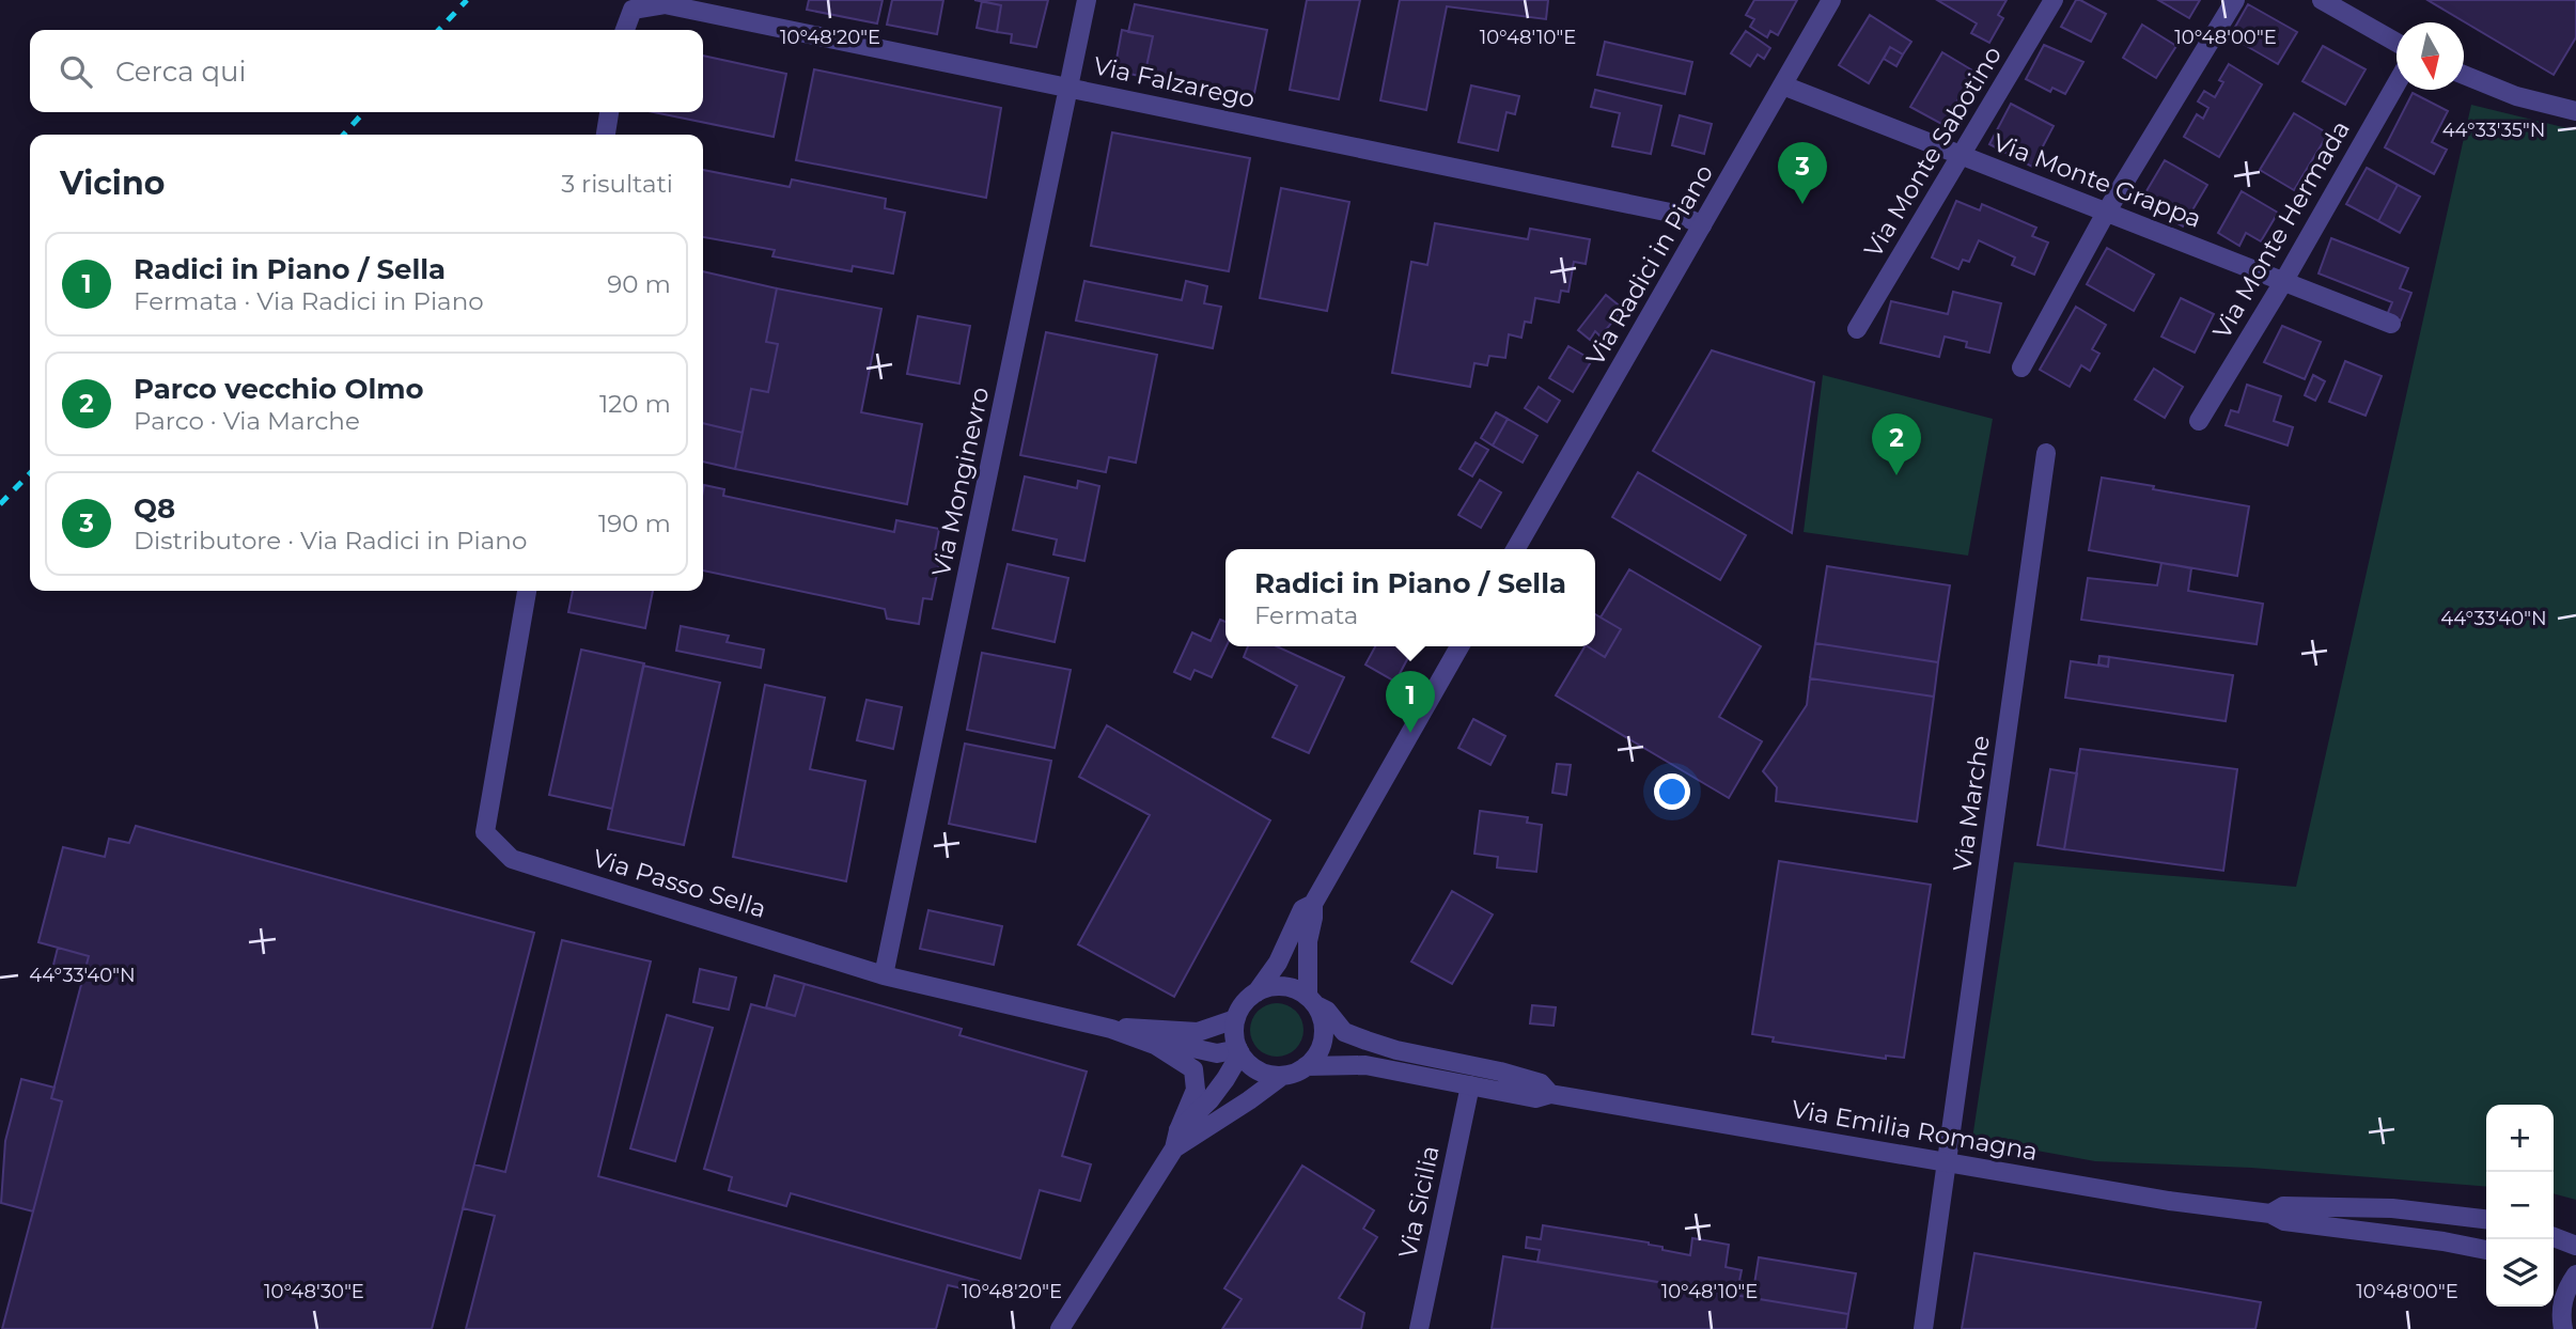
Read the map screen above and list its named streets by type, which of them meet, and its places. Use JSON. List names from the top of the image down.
{
  "streets": {
    "street": [
      "Via Falzarego",
      "Via Monte Sabotino",
      "Via Monte Grappa",
      "Via Monte Hermada",
      "Via Radici in Piano",
      "Via Monginevro",
      "Via Marche",
      "Via Passo Sella",
      "Via Emilia Romagna",
      "Via Sicilia"
    ]
  },
  "crossings": [
    ["Via Falzarego", "Via Radici in Piano"],
    ["Via Falzarego", "Via Monginevro"],
    ["Via Monte Sabotino", "Via Monte Grappa"],
    ["Via Monte Grappa", "Via Monte Hermada"],
    ["Via Monte Grappa", "Via Radici in Piano"],
    ["Via Monginevro", "Via Passo Sella"],
    ["Via Marche", "Via Emilia Romagna"],
    ["Via Passo Sella", "Via Emilia Romagna"],
    ["Via Emilia Romagna", "Via Sicilia"]
  ],
  "north": "bottom",
  "page": {
    "search": "Cerca qui",
    "heading": ["Vicino", "3 risultati"],
    "pins": ["3", "2", "1"],
    "list": [
      {
        "mark": "1",
        "name": "Radici in Piano / Sella",
        "note": "Fermata · Via Radici in Piano",
        "value": "90 m"
      },
      {
        "mark": "2",
        "name": "Parco vecchio Olmo",
        "note": "Parco · Via Marche",
        "value": "120 m"
      },
      {
        "mark": "3",
        "name": "Q8",
        "note": "Distributore · Via Radici in Piano",
        "value": "190 m"
      }
    ],
    "popup": ["Radici in Piano / Sella", "Fermata"],
    "map_buttons": ["+", "−"]
  },
  "coordinates": [
    "10°48'20\"E",
    "10°48'10\"E",
    "10°48'00\"E",
    "44°33'35\"N",
    "44°33'40\"N",
    "10°48'30\"E"
  ]
}
